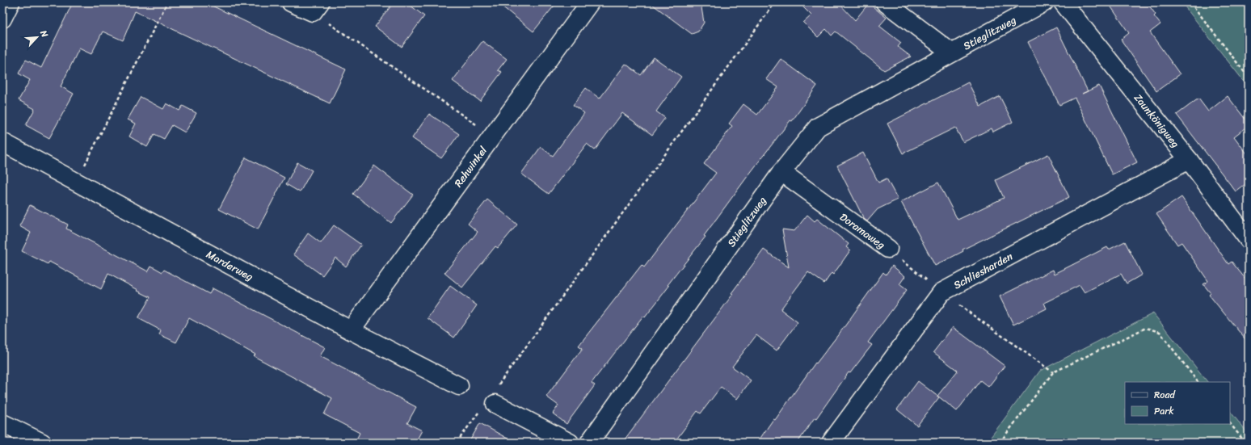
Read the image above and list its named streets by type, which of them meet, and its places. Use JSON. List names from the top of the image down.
{
  "streets": {
    "street": [
      "Stieglitzweg",
      "Zaunkönigweg",
      "Rehwinkel",
      "Doramaweg",
      "Marderweg",
      "Schliesharden"
    ]
  },
  "crossings": [
    ["Stieglitzweg", "Doramaweg"],
    ["Zaunkönigweg", "Schliesharden"],
    ["Rehwinkel", "Marderweg"],
    ["Doramaweg", "Schliesharden"]
  ],
  "legend": ["Road", "Park"],
  "north": "top right"
}
